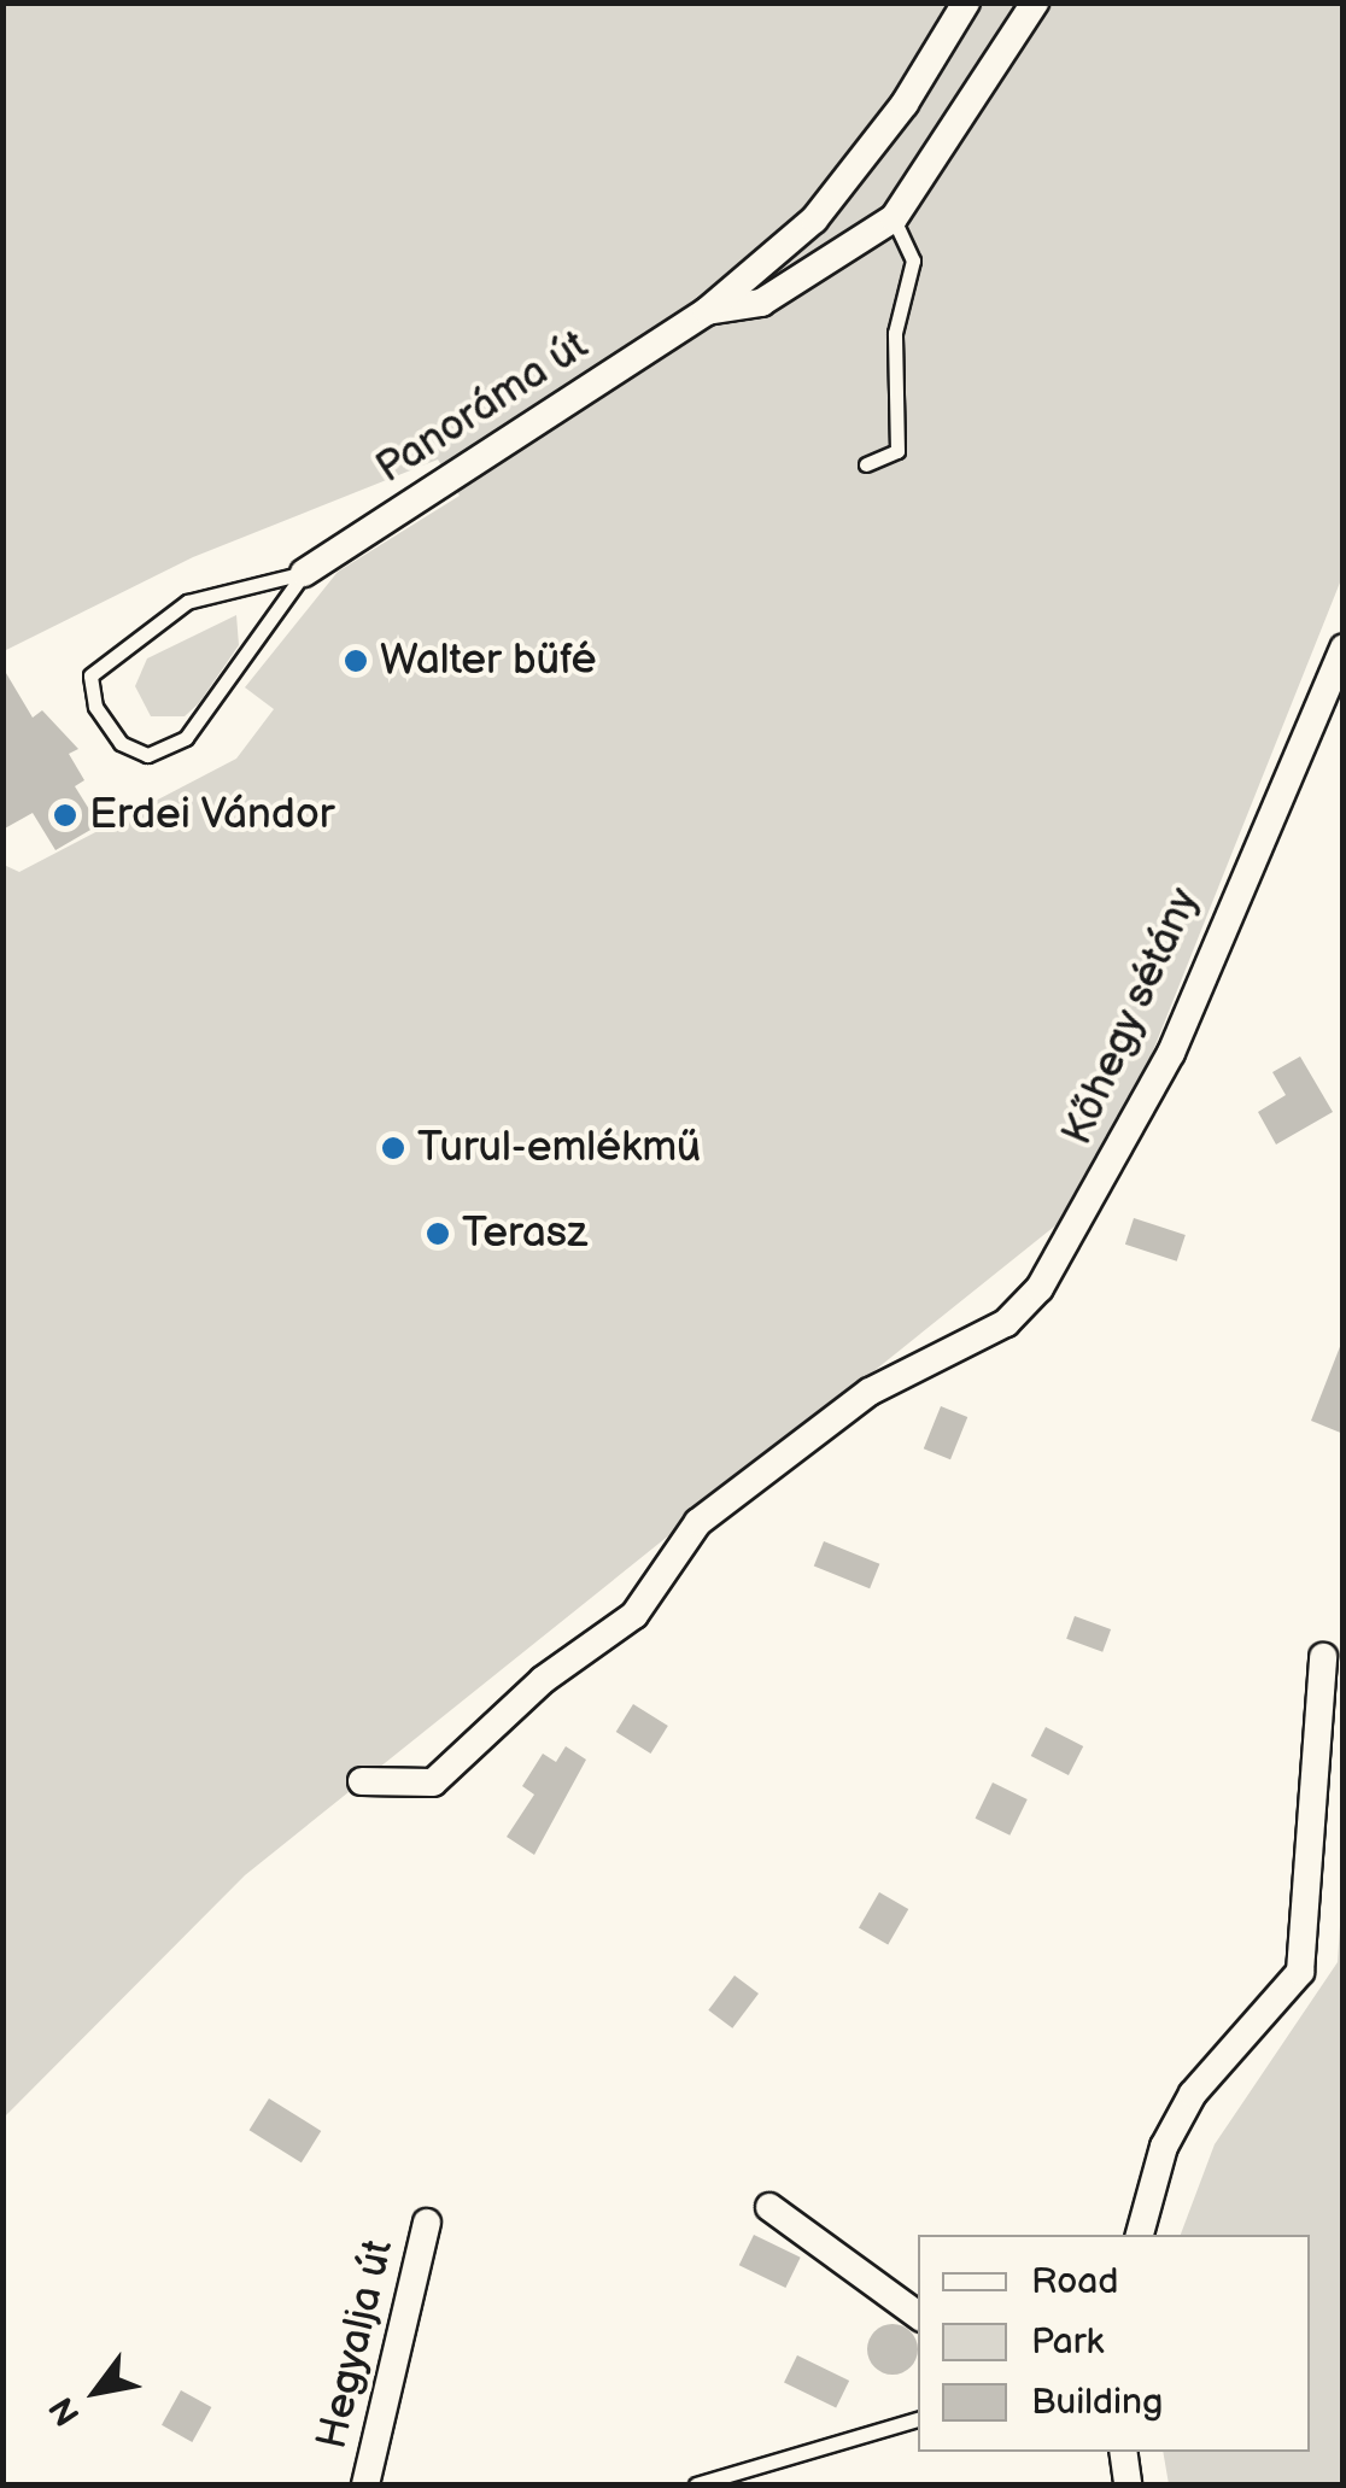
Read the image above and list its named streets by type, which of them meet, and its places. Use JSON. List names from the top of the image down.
{
  "streets": {
    "street": ["Panoráma út", "Kőhegy sétány", "Hegyalja út"]
  },
  "places": [
    "Walter büfé",
    "Erdei Vándor",
    "Turul-emlékmű",
    "Terasz"
  ],
  "legend": ["Road", "Park", "Building"],
  "north": "bottom left"
}
